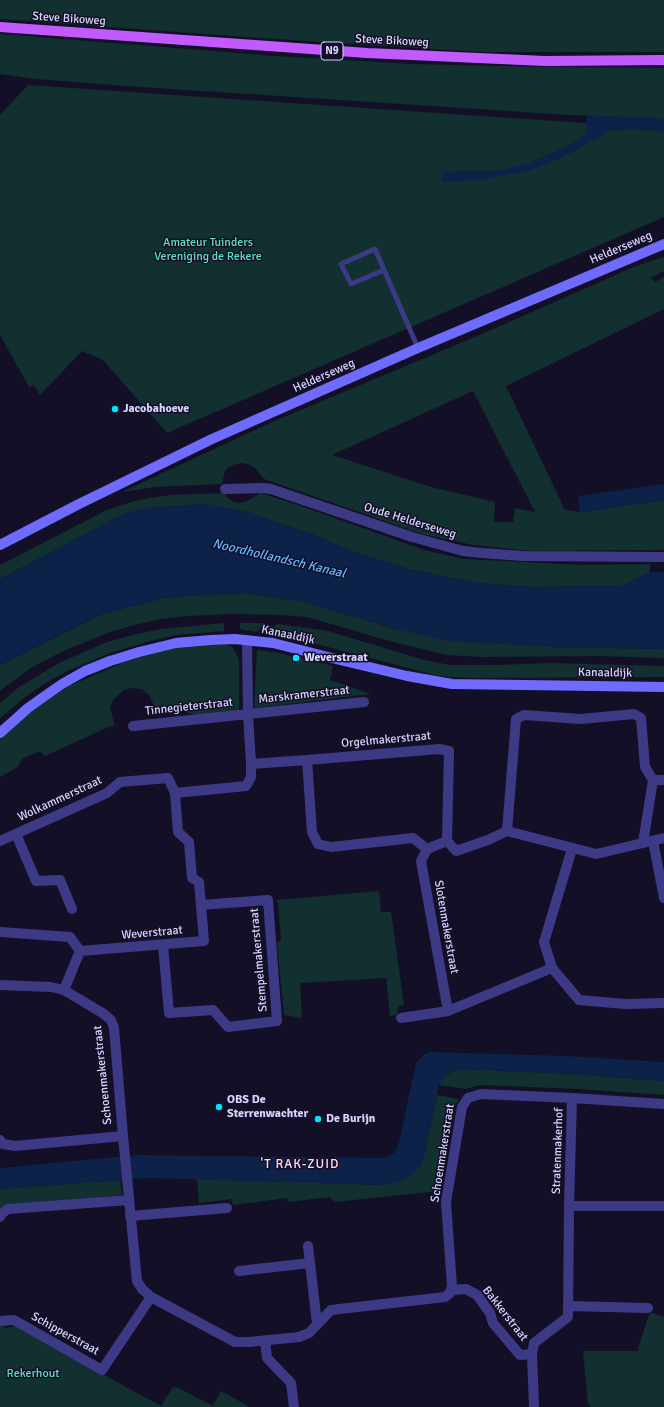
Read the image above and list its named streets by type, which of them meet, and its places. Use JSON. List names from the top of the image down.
{
  "streets": {
    "main road": [
      "Steve Bikoweg",
      "N9",
      "Helderseweg",
      "Kanaaldijk"
    ],
    "street": [
      "Oude Helderseweg",
      "Marskramerstraat",
      "Tinnegieterstraat",
      "Orgelmakerstraat",
      "Wolkammerstraat",
      "Slotenmakerstraat",
      "Weverstraat",
      "Stempelmakerstraat",
      "Schoenmakerstraat",
      "Stratenmakerhof",
      "Bakkerstraat",
      "Schipperstraat"
    ]
  },
  "crossings": [
    ["Marskramerstraat", "Tinnegieterstraat"],
    ["Wolkammerstraat", "Weverstraat"],
    ["Weverstraat", "Stempelmakerstraat"],
    ["Schoenmakerstraat", "Stratenmakerhof"],
    ["Schoenmakerstraat", "Bakkerstraat"],
    ["Stratenmakerhof", "Bakkerstraat"]
  ],
  "districts": ["'T RAK-ZUID"],
  "water": ["Noordhollandsch Kanaal"],
  "parks": ["Amateur Tuinders Vereniging de Rekere", "Rekerhout"],
  "places": [
    "Jacobahoeve",
    "Weverstraat",
    "OBS De Sterrenwachter",
    "De Burijn"
  ]
}
